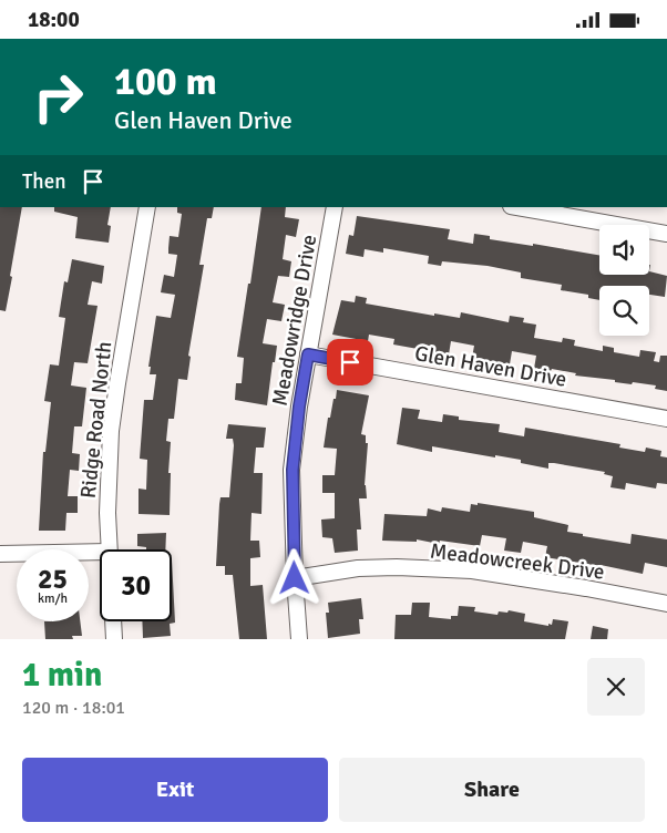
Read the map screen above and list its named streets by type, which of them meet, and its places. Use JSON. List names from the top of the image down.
{
  "streets": {
    "street": [
      "Meadowridge Drive",
      "Glen Haven Drive",
      "Ridge Road North",
      "Meadowcreek Drive"
    ]
  },
  "crossings": [
    ["Meadowridge Drive", "Glen Haven Drive"],
    ["Meadowridge Drive", "Meadowcreek Drive"]
  ],
  "page": {
    "status": "18:00",
    "turn": ["100 m", "Glen Haven Drive"],
    "then": "Then",
    "speed": "25 km/h",
    "limit": "30",
    "heading": ["1 min", "120 m · 18:01"],
    "buttons": ["Exit", "Share"]
  }
}
